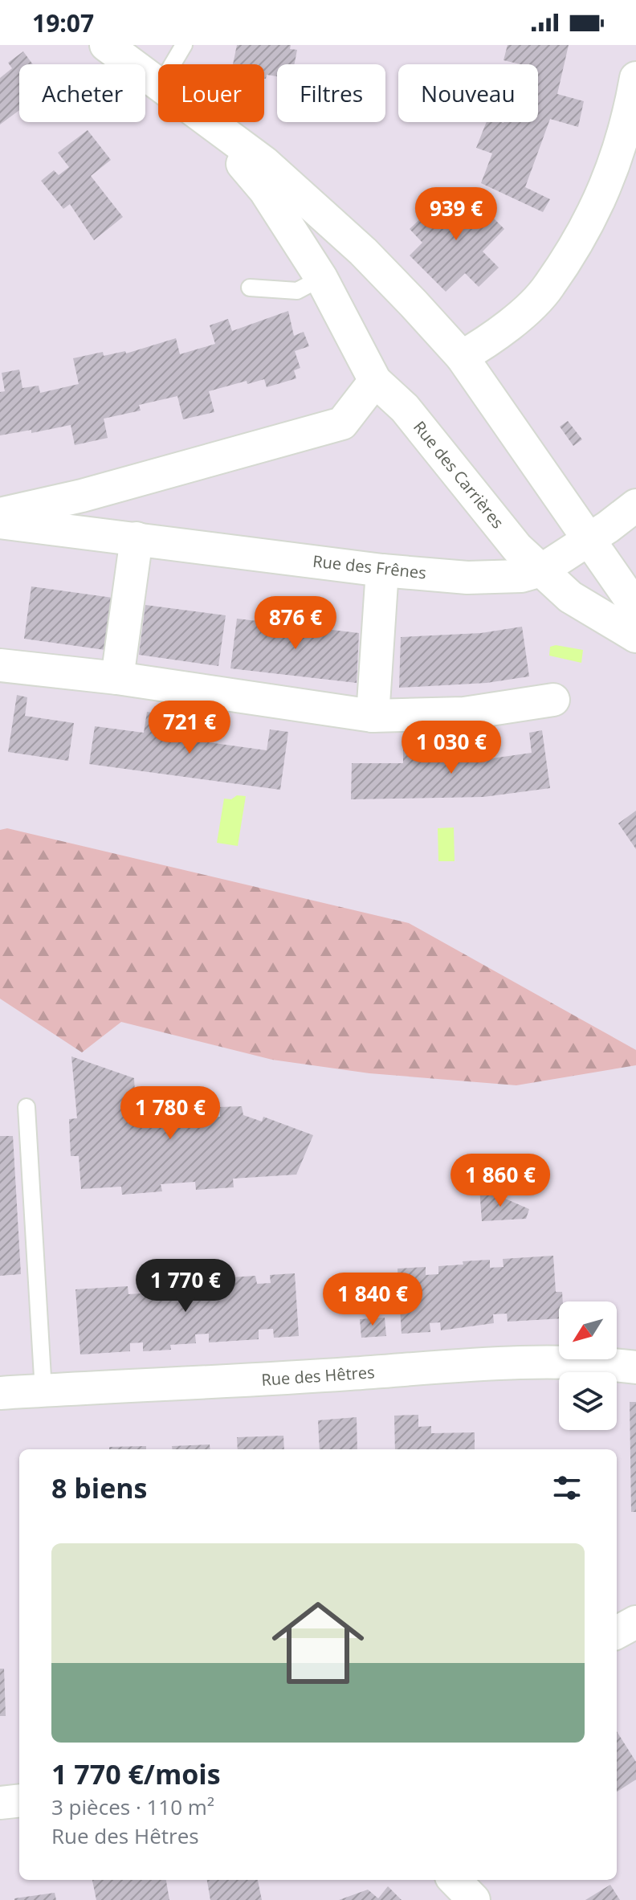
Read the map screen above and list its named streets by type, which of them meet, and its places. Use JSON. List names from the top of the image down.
{
  "streets": {
    "street": ["Rue des Carrières", "Rue des Frênes", "Rue des Hêtres"]
  },
  "crossings": [
    ["Rue des Carrières", "Rue des Frênes"]
  ],
  "north": "bottom left",
  "page": {
    "status": "19:07",
    "chip": [
      "Acheter",
      "Louer",
      "Filtres",
      "Nouveau"
    ],
    "price": [
      "939 €",
      "876 €",
      "721 €",
      "1 030 €",
      "1 780 €",
      "1 860 €",
      "1 770 €",
      "1 840 €"
    ],
    "heading": "8 biens",
    "list": [
      {
        "name": "1 770 €/mois",
        "note": "3 pièces · 110 m² · Rue des Hêtres"
      }
    ]
  }
}
